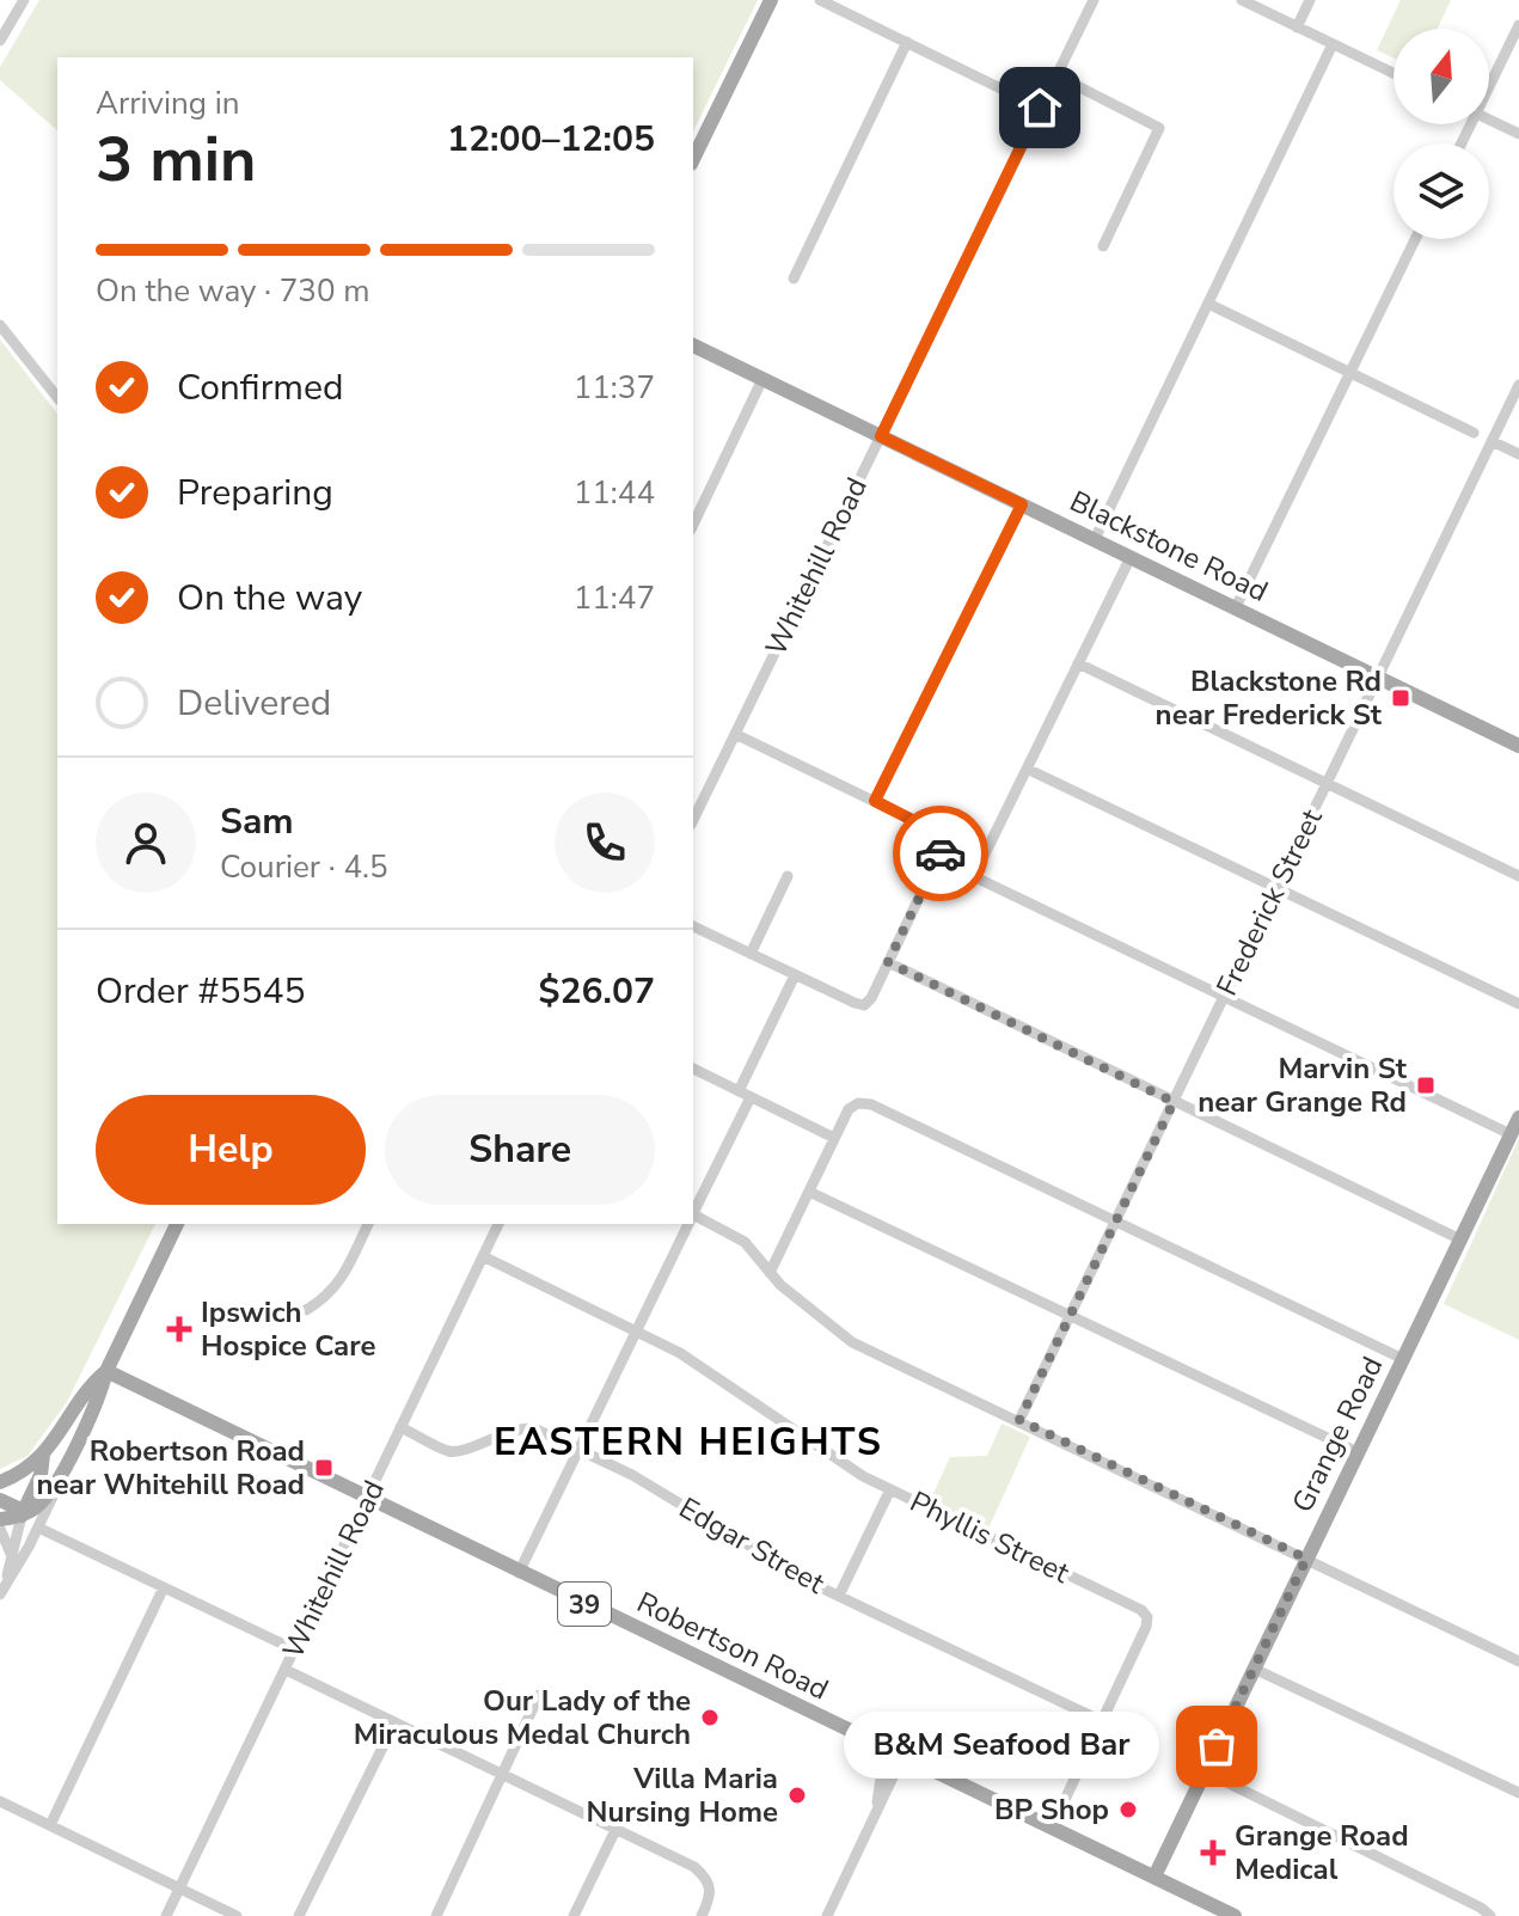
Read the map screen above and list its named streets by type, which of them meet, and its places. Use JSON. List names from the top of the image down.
{
  "streets": {
    "main road": [
      "Blackstone Road",
      "Grange Road",
      "39",
      "Robertson Road"
    ],
    "street": [
      "Whitehill Road",
      "Frederick Street",
      "Phyllis Street",
      "Edgar Street"
    ]
  },
  "crossings": [
    ["Blackstone Road", "Whitehill Road"],
    ["Blackstone Road", "Frederick Street"],
    ["Whitehill Road", "Phyllis Street"],
    ["Whitehill Road", "Edgar Street"],
    ["Whitehill Road", "Robertson Road"],
    ["Grange Road", "Robertson Road"],
    ["Phyllis Street", "Edgar Street"]
  ],
  "districts": ["EASTERN HEIGHTS"],
  "places": {
    "transit": ["Blackstone Rd near Frederick St", "Marvin St near Grange Rd", "Robertson Road near Whitehill Road"],
    "health": ["Ipswich Hospice Care", "Grange Road Medical"],
    "other": [
      "Our Lady of the Miraculous Medal Church",
      "B&M Seafood Bar",
      "Villa Maria Nursing Home",
      "BP Shop"
    ]
  },
  "north": "top",
  "page": {
    "heading": ["3 min", "Arriving in", "12:00–12:05"],
    "panel": [
      "Sam",
      "Courier · 4.5",
      "Order #5545",
      "$26.07"
    ],
    "bar": "On the way · 730 m",
    "list": [
      ["Confirmed", "11:37"],
      ["Preparing", "11:44"],
      ["On the way", "11:47"],
      "Delivered"
    ],
    "buttons": ["Help", "Share"],
    "bubble": "B&M Seafood Bar"
  }
}
